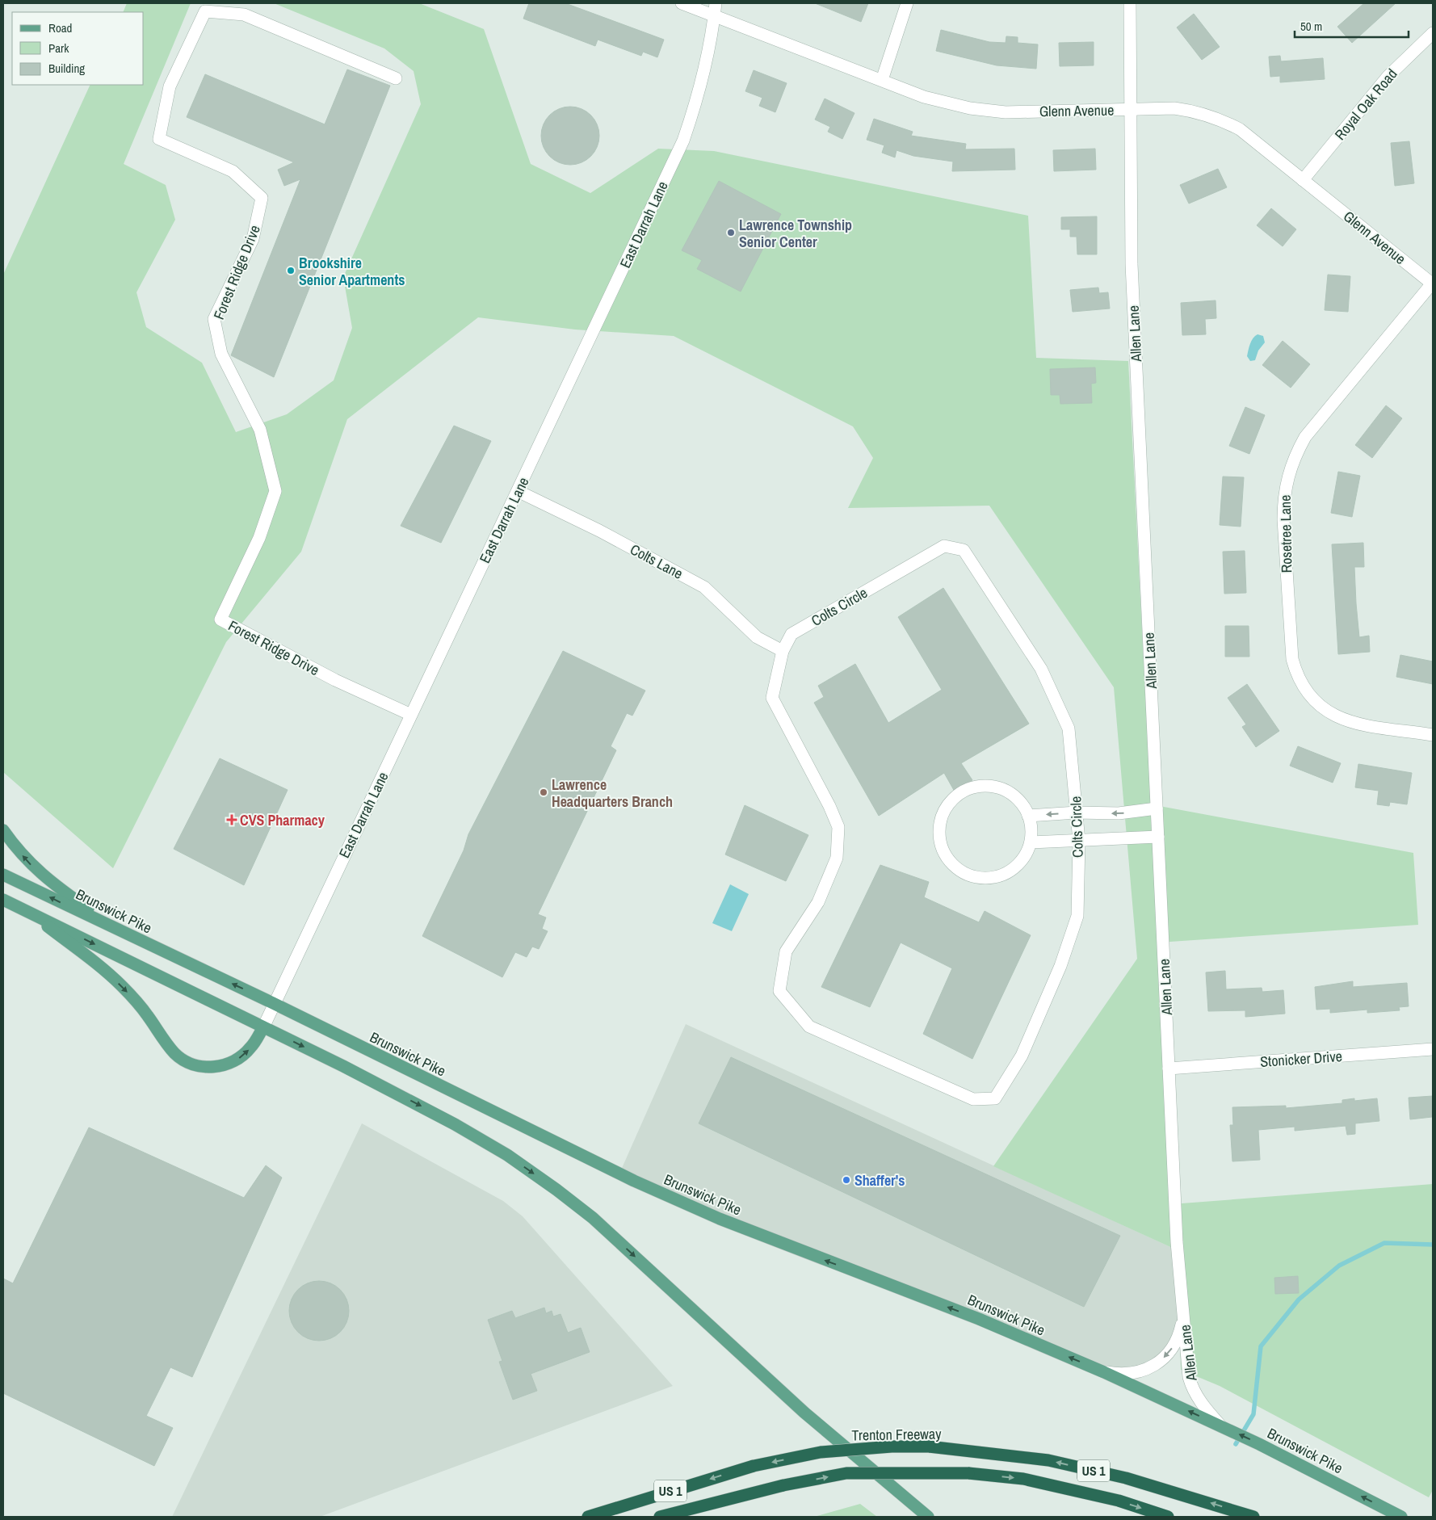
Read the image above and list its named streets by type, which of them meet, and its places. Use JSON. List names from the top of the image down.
{
  "streets": {
    "highway": ["Trenton Freeway", "US 1"],
    "main road": ["Brunswick Pike"],
    "street": [
      "Royal Oak Road",
      "Glenn Avenue",
      "East Darrah Lane",
      "Forest Ridge Drive",
      "Allen Lane",
      "Rosetree Lane",
      "Colts Lane",
      "Colts Circle",
      "Stonicker Drive"
    ]
  },
  "crossings": [
    ["Royal Oak Road", "Glenn Avenue"],
    ["Glenn Avenue", "East Darrah Lane"],
    ["Glenn Avenue", "Allen Lane"],
    ["Glenn Avenue", "Rosetree Lane"],
    ["East Darrah Lane", "Forest Ridge Drive"],
    ["East Darrah Lane", "Colts Lane"],
    ["East Darrah Lane", "Brunswick Pike"],
    ["Allen Lane", "Brunswick Pike"],
    ["Allen Lane", "Stonicker Drive"],
    ["Colts Lane", "Colts Circle"]
  ],
  "places": {
    "other": [
      "Lawrence Township Senior Center",
      "Brookshire Senior Apartments",
      "Lawrence Headquarters Branch",
      "Shaffer's"
    ],
    "health": ["CVS Pharmacy"]
  },
  "legend": ["Road", "Park", "Building"],
  "scale_bar": "50 m"
}
